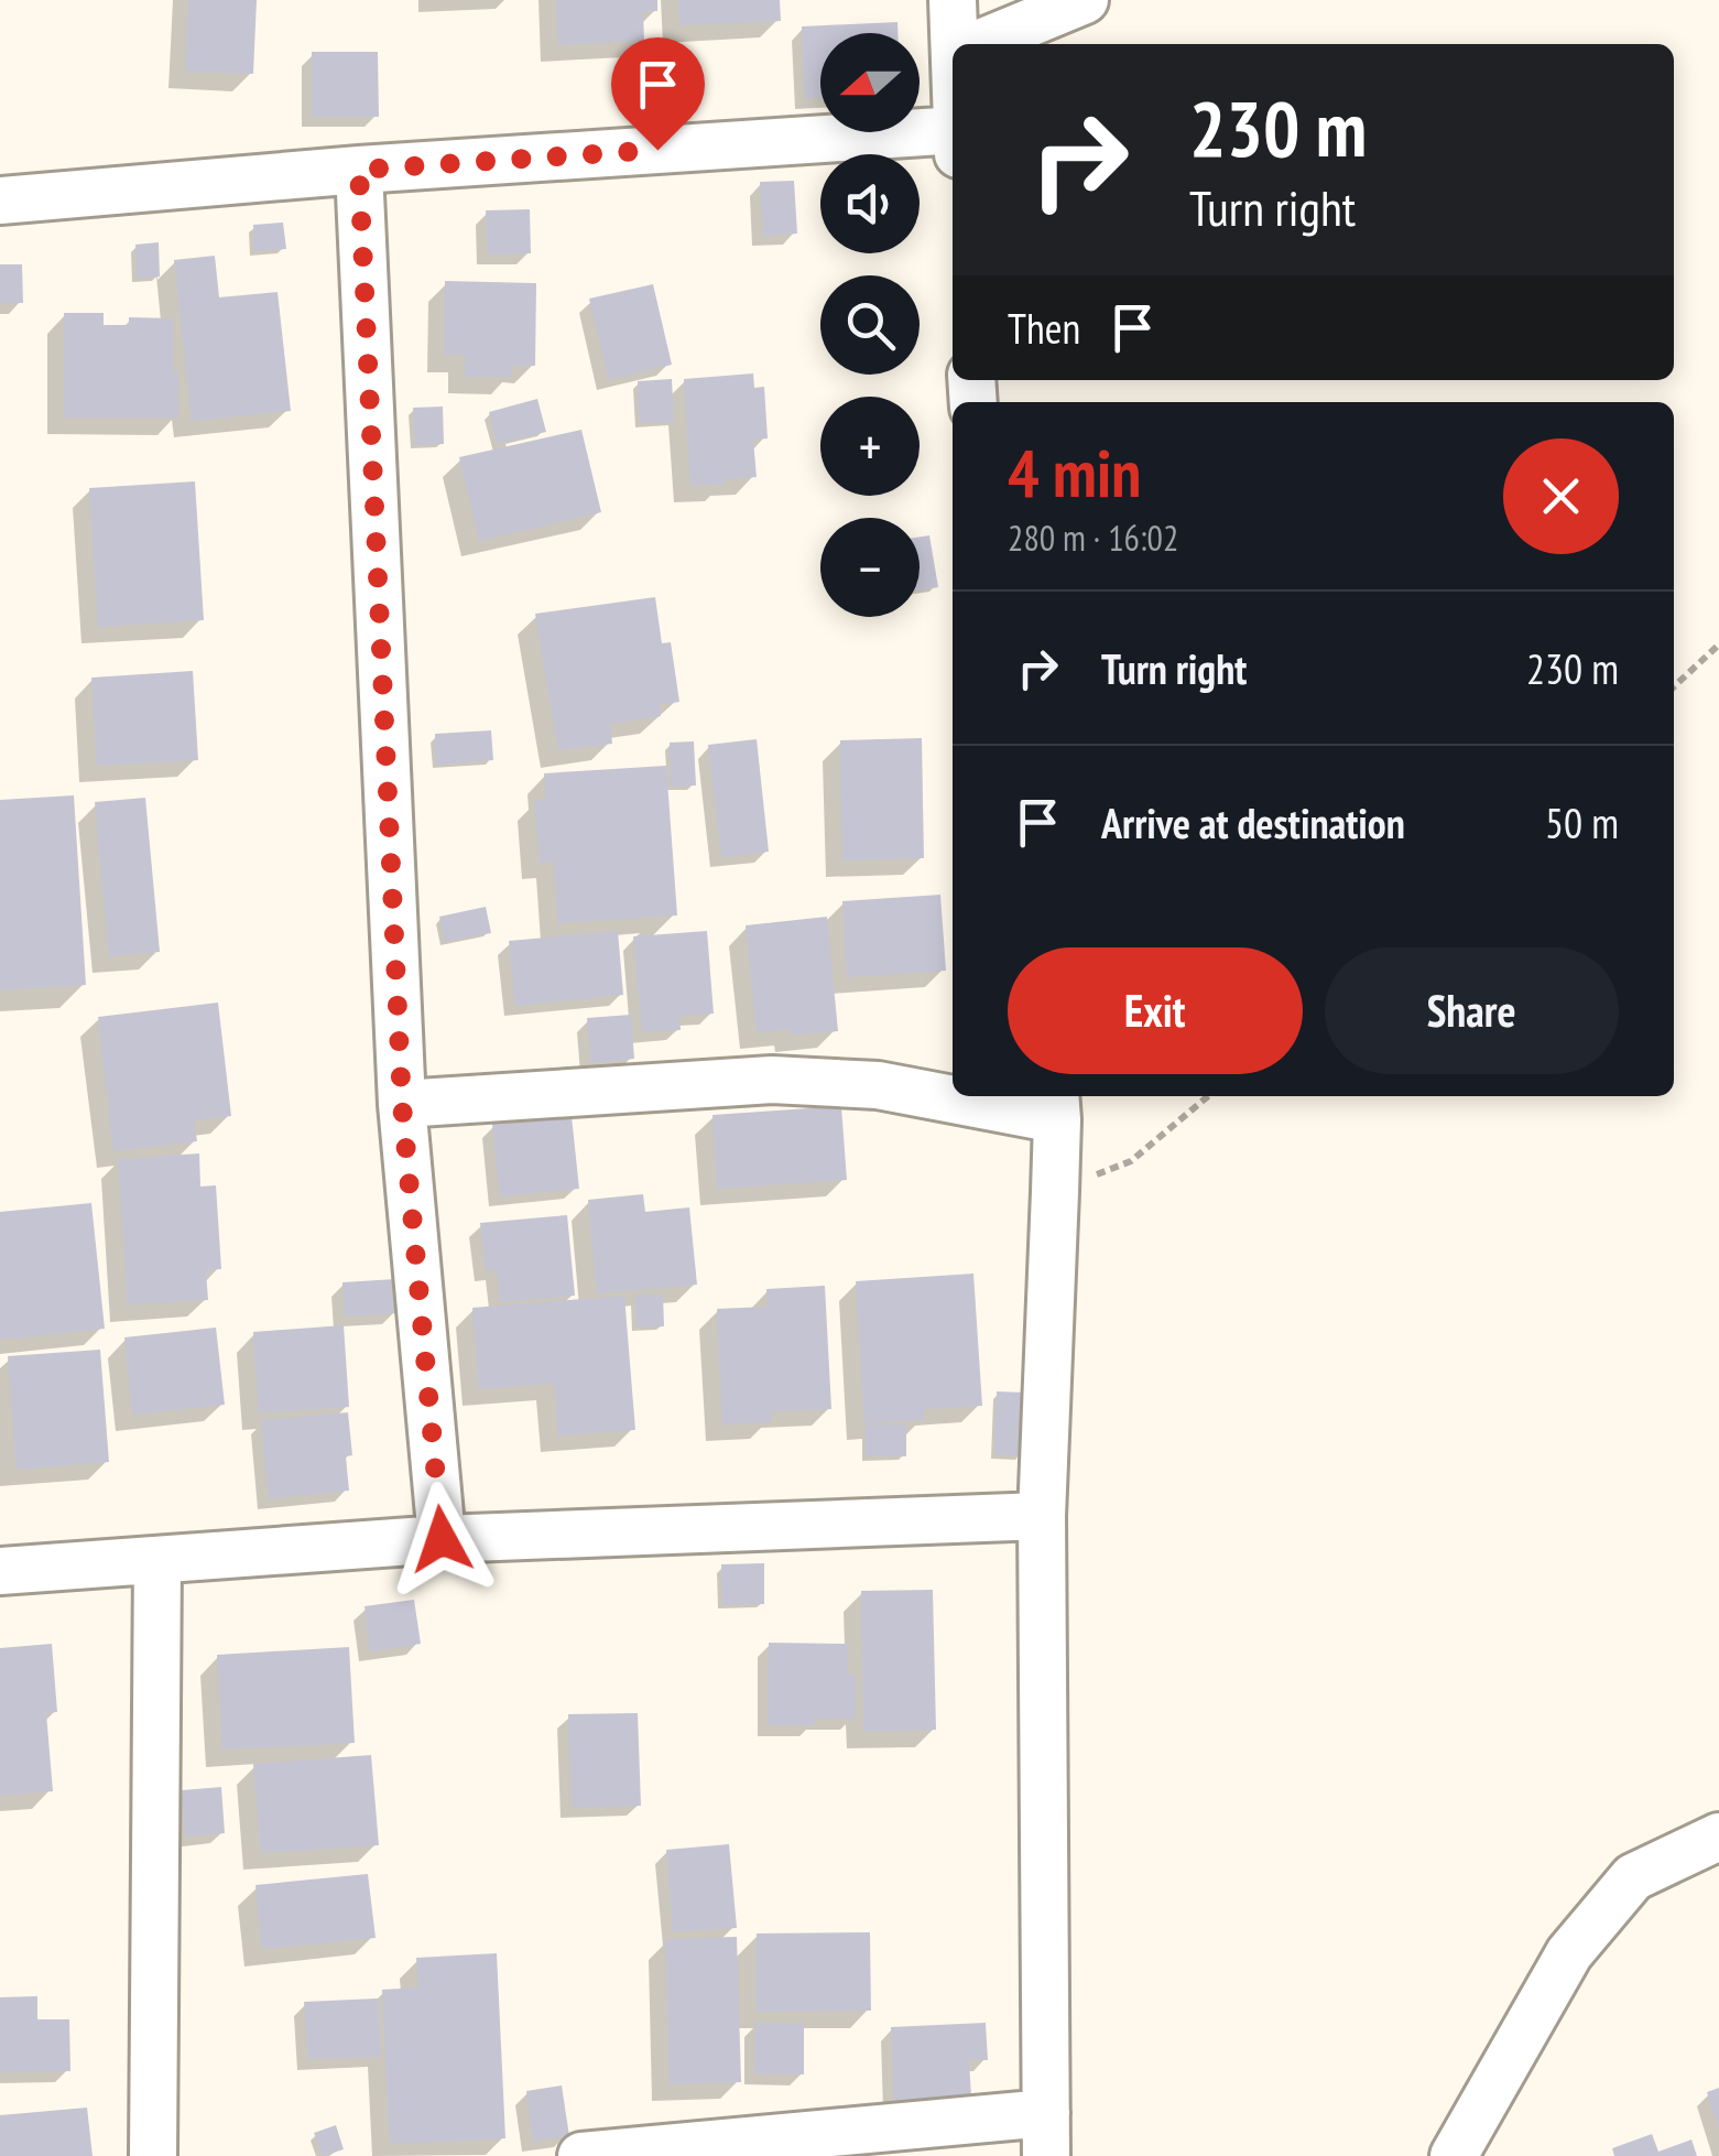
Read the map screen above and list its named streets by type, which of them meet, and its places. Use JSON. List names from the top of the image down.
{
  "north": "left",
  "page": {
    "map_buttons": ["+", "−"],
    "turn": ["230 m", "Turn right"],
    "then": "Then",
    "heading": ["4 min", "280 m · 16:02"],
    "list": [
      {
        "name": "Turn right",
        "value": "230 m"
      },
      {
        "name": "Arrive at destination",
        "value": "50 m"
      }
    ],
    "buttons": ["Exit", "Share"]
  }
}
